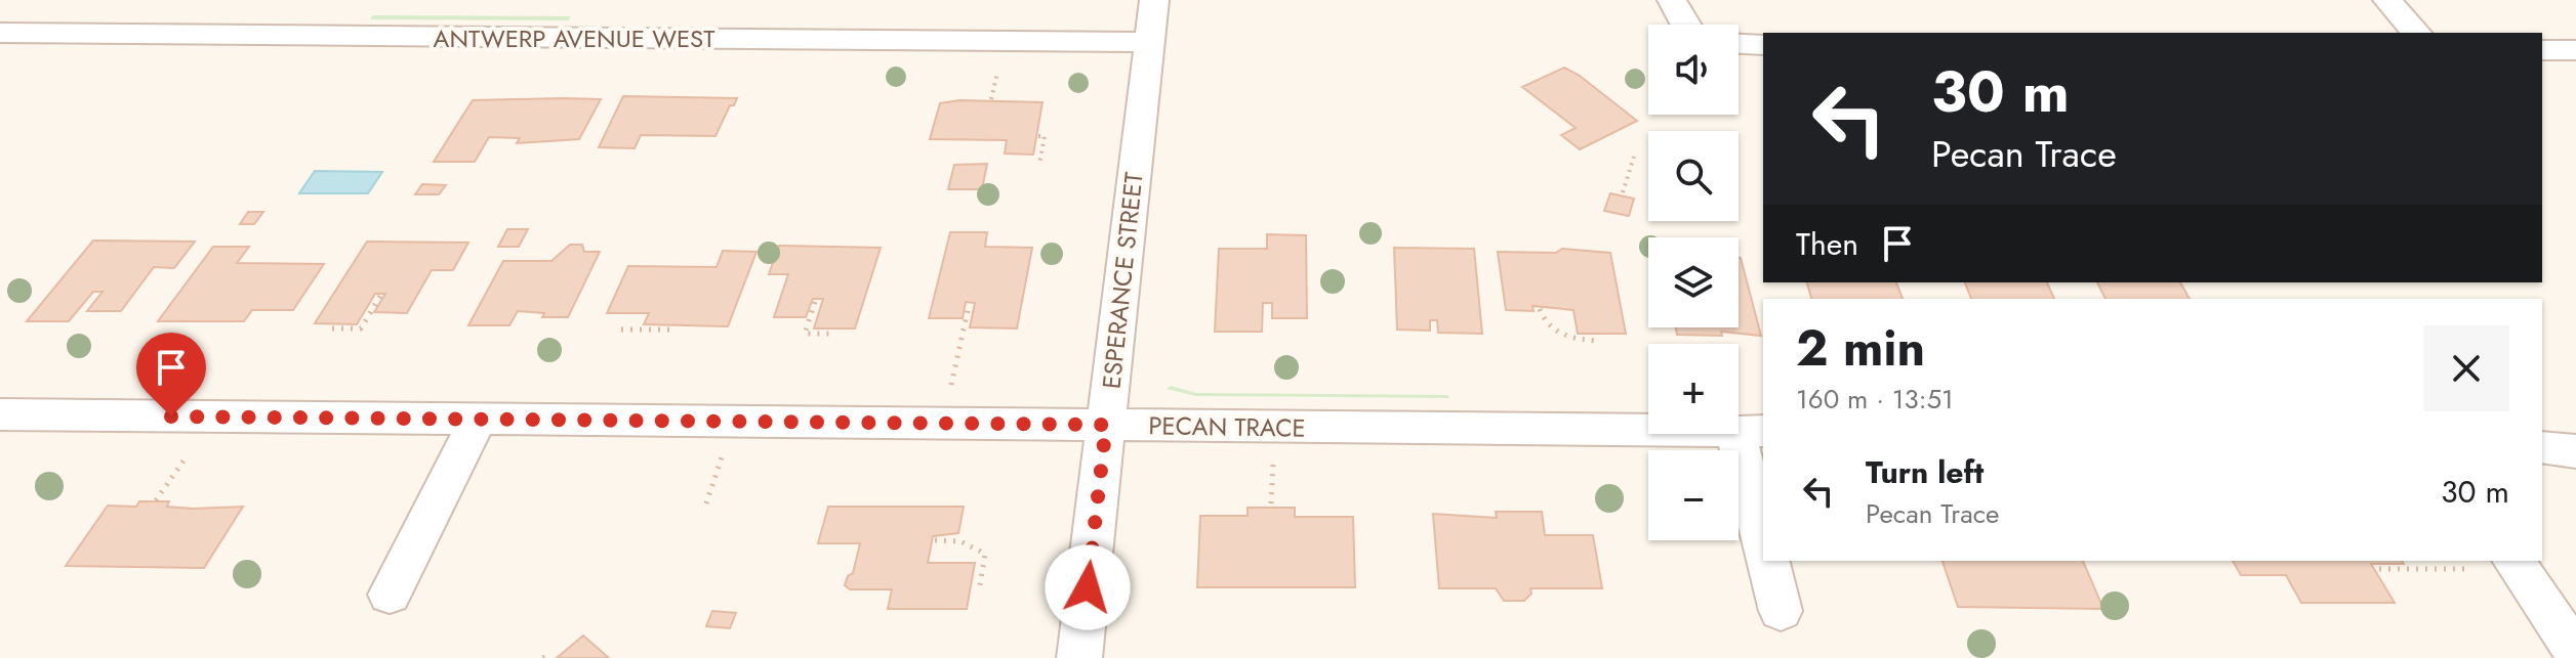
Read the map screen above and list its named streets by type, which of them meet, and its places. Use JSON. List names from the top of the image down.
{
  "streets": {
    "street": ["ANTWERP AVENUE WEST", "ESPERANCE STREET", "PECAN TRACE"]
  },
  "crossings": [
    ["ANTWERP AVENUE WEST", "ESPERANCE STREET"],
    ["ESPERANCE STREET", "PECAN TRACE"]
  ],
  "page": {
    "map_buttons": ["+", "−"],
    "turn": ["30 m", "Pecan Trace"],
    "then": "Then",
    "heading": ["2 min", "160 m · 13:51"],
    "list": [
      {
        "name": "Turn left",
        "note": "Pecan Trace",
        "value": "30 m"
      }
    ]
  }
}
